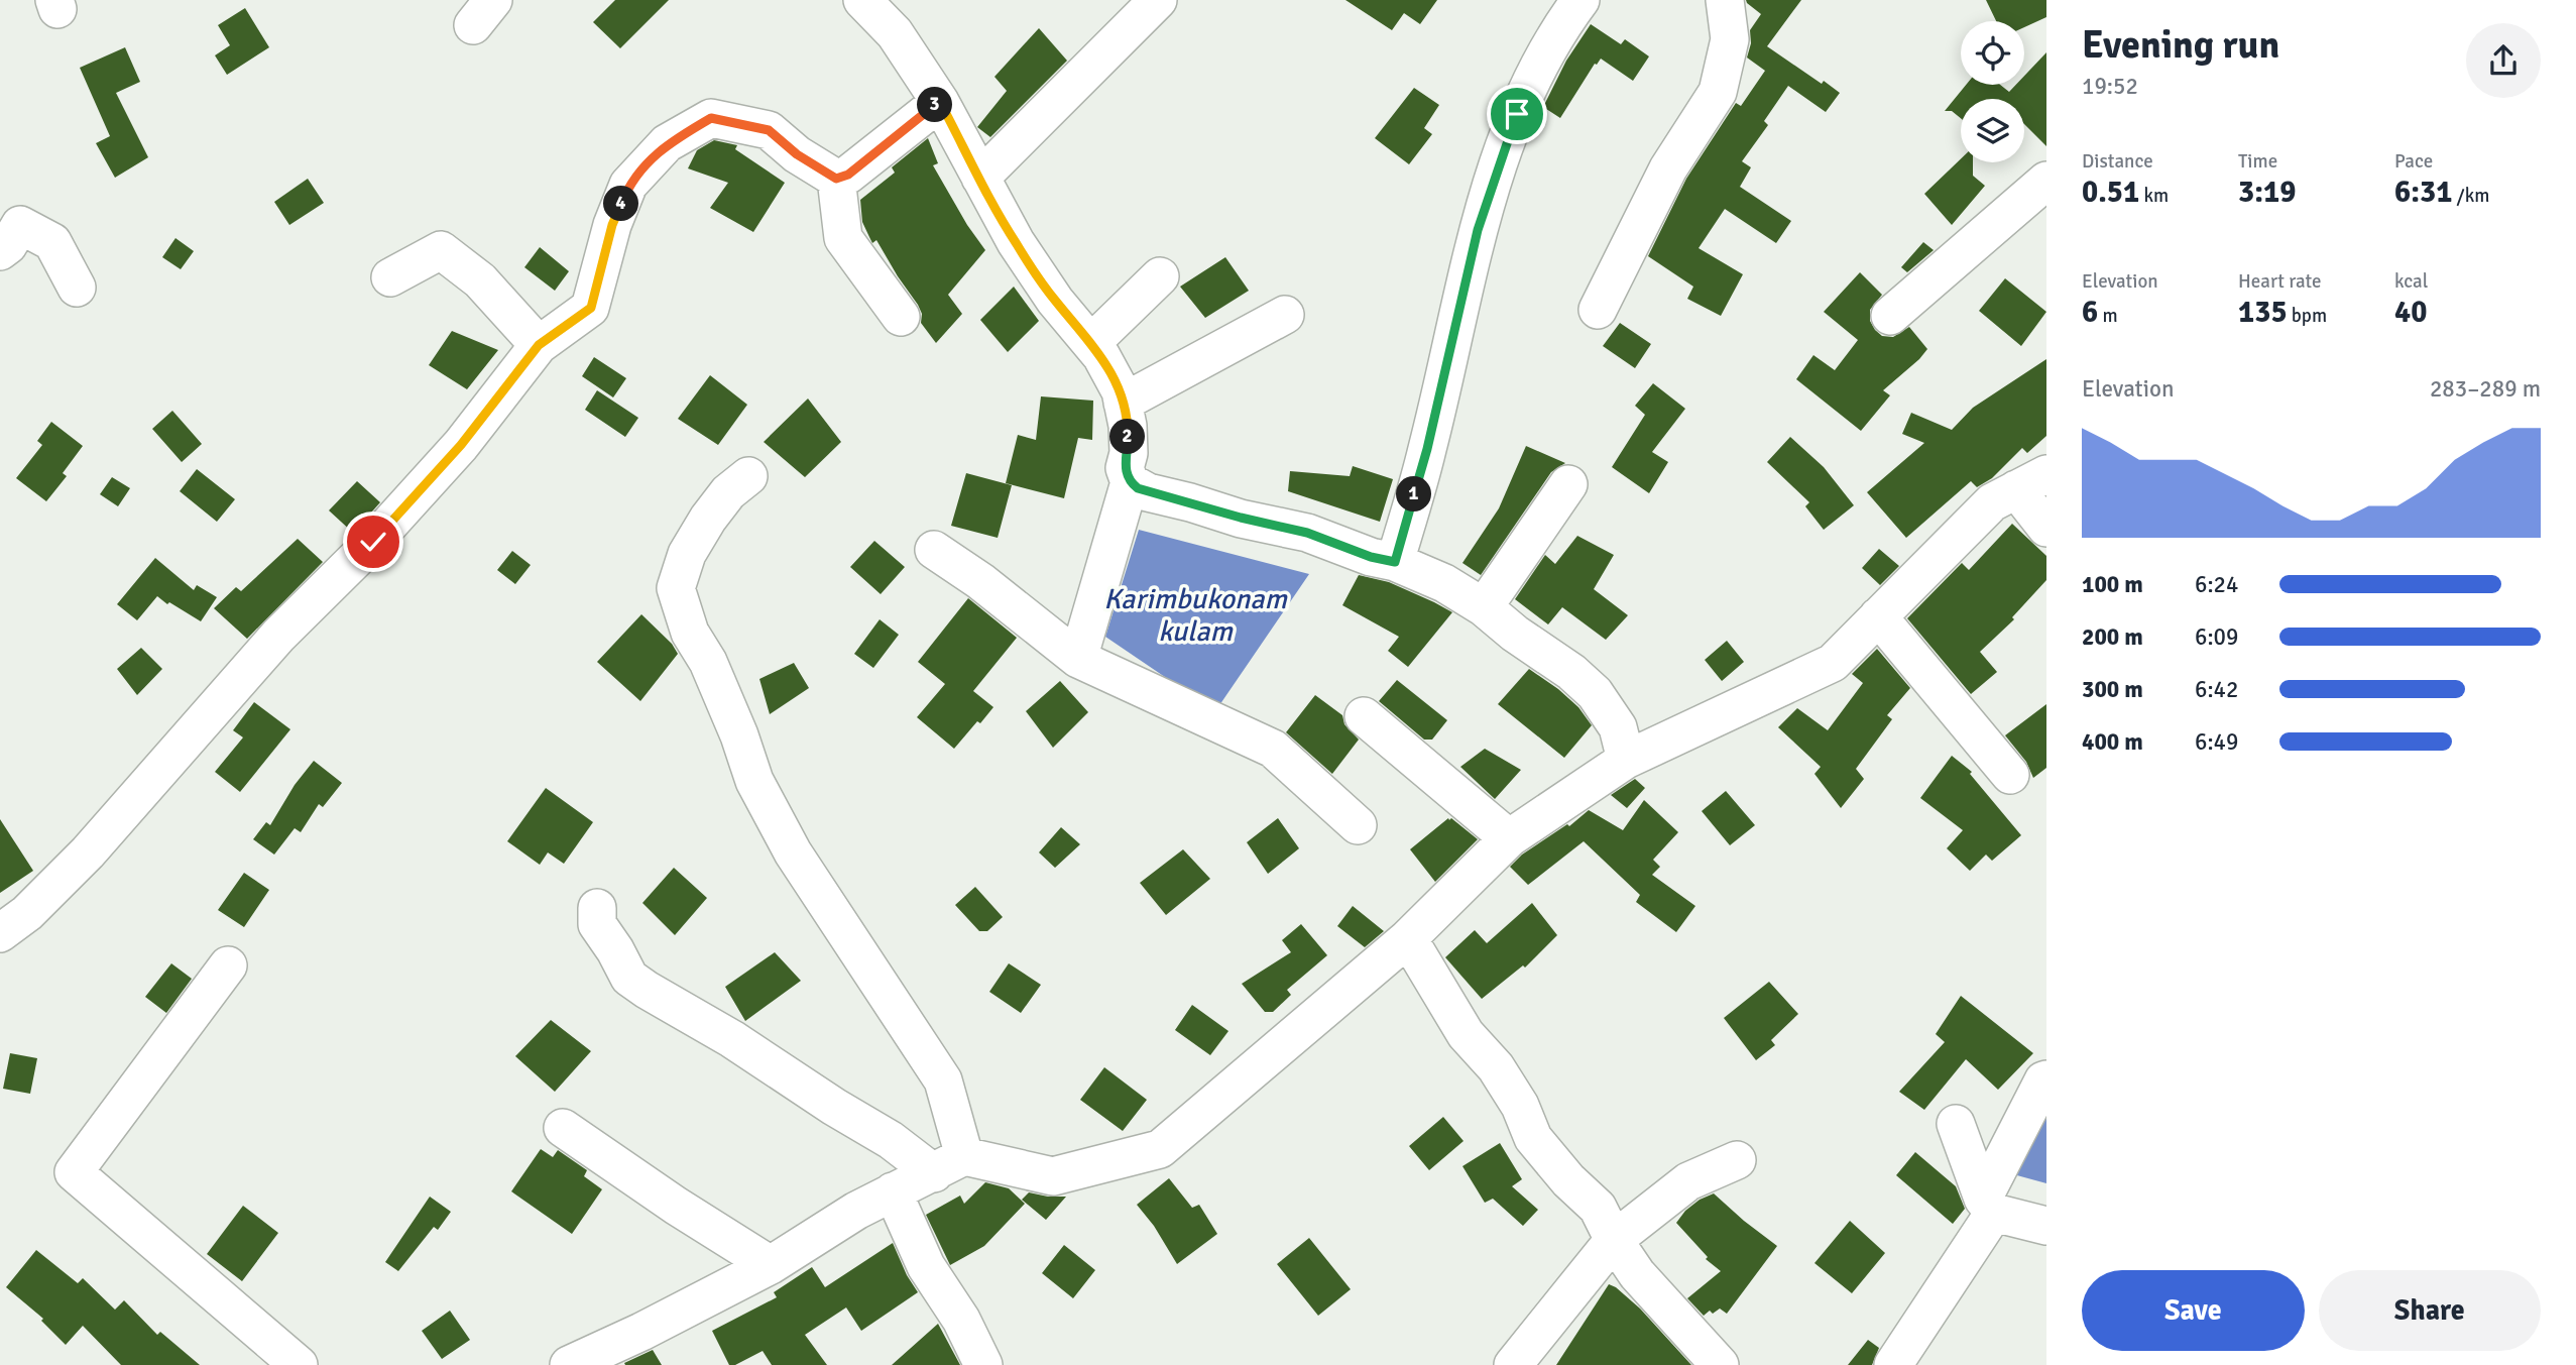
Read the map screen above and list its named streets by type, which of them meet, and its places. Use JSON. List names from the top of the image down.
{
  "water": ["Karimbukonam kulam"],
  "page": {
    "heading": ["Evening run", "19:52"],
    "pins": [
      "3",
      "4",
      "2",
      "1"
    ],
    "stats": [
      ["Distance", "0.51 km"],
      ["Time", "3:19"],
      ["Pace", "6:31 /km"],
      ["Elevation", "6 m"],
      ["Heart rate", "135 bpm"],
      ["kcal", "40"]
    ],
    "chart": ["Elevation", "283–289 m"],
    "list": [
      {
        "name": "100 m",
        "note": "6:24"
      },
      {
        "name": "200 m",
        "note": "6:09"
      },
      {
        "name": "300 m",
        "note": "6:42"
      },
      {
        "name": "400 m",
        "note": "6:49"
      }
    ],
    "buttons": ["Save", "Share"]
  }
}
